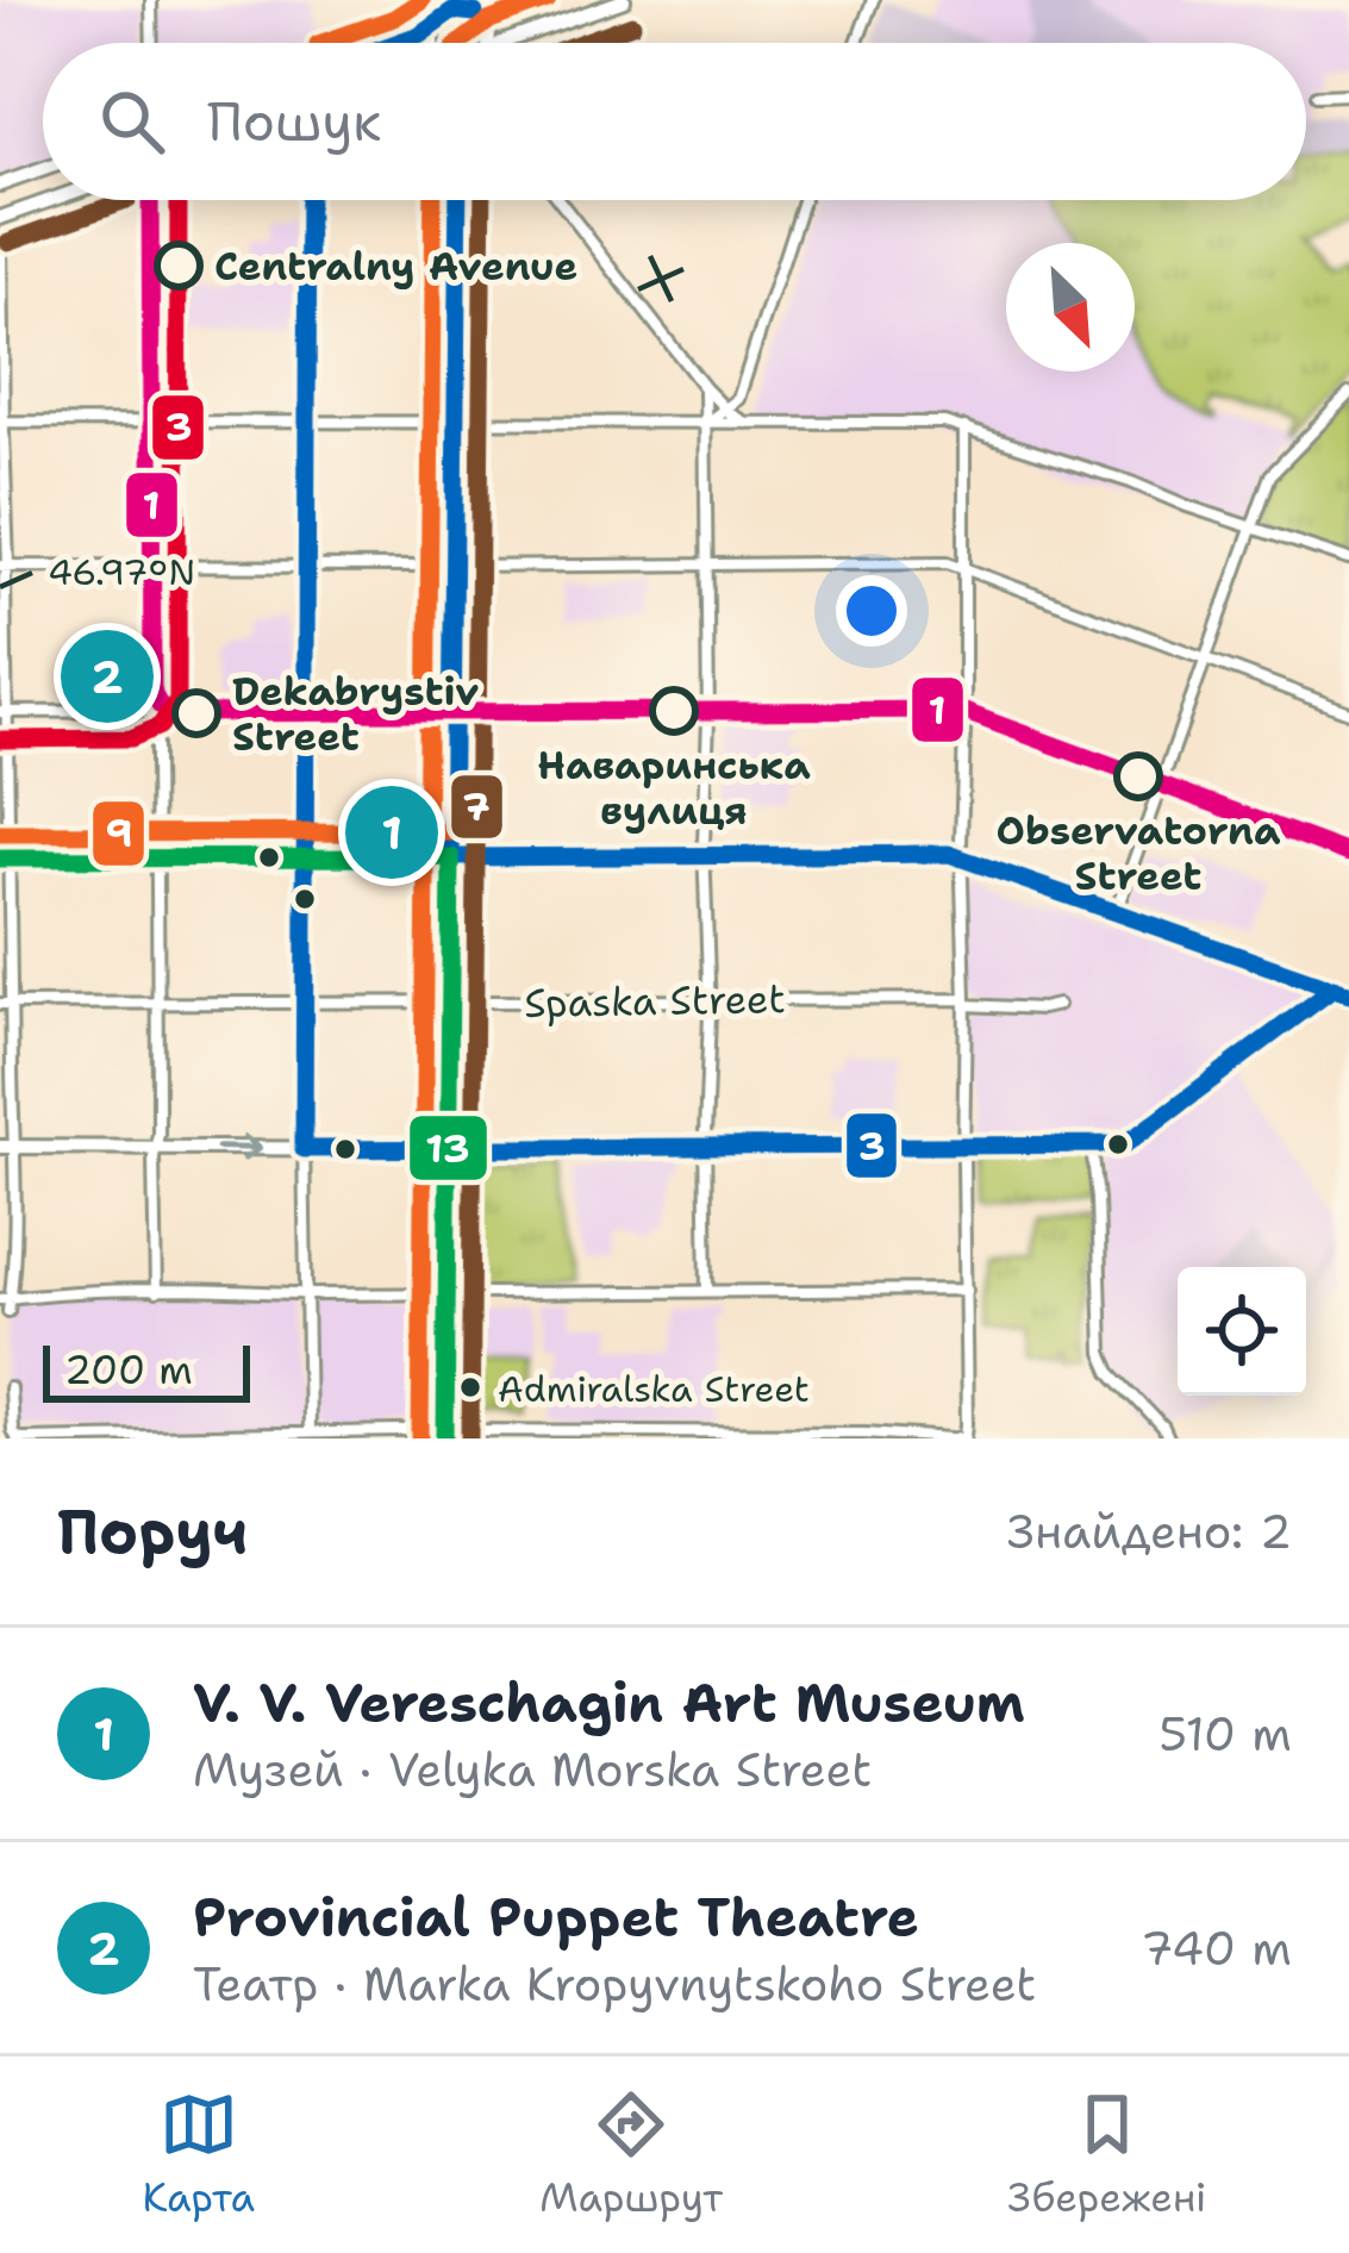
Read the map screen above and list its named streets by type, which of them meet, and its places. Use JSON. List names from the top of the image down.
{
  "streets": {
    "street": ["Spaska Street"]
  },
  "places": [
    "Centralny Avenue",
    "Наваринська вулиця",
    "Dekabrystiv Street",
    "Observatorna Street",
    "Admiralska Street"
  ],
  "lines": [
    "transit line 9",
    "transit line 3",
    "transit line 7",
    "transit line 1",
    "transit line 13"
  ],
  "scale_bar": "200 m",
  "north": "bottom right",
  "page": {
    "search": "Пошук",
    "pins": ["2", "1"],
    "scale": "200 m",
    "heading": ["Поруч", "Знайдено: 2"],
    "list": [
      {
        "mark": "1",
        "name": "V. V. Vereschagin Art Museum",
        "note": "Музей · Velyka Morska Street",
        "value": "510 m"
      },
      {
        "mark": "2",
        "name": "Provincial Puppet Theatre",
        "note": "Театр · Marka Kropyvnytskoho Street",
        "value": "740 m"
      }
    ],
    "nav": ["Карта", "Маршрут", "Збережені"]
  },
  "coordinates": ["46.97°N"]
}
